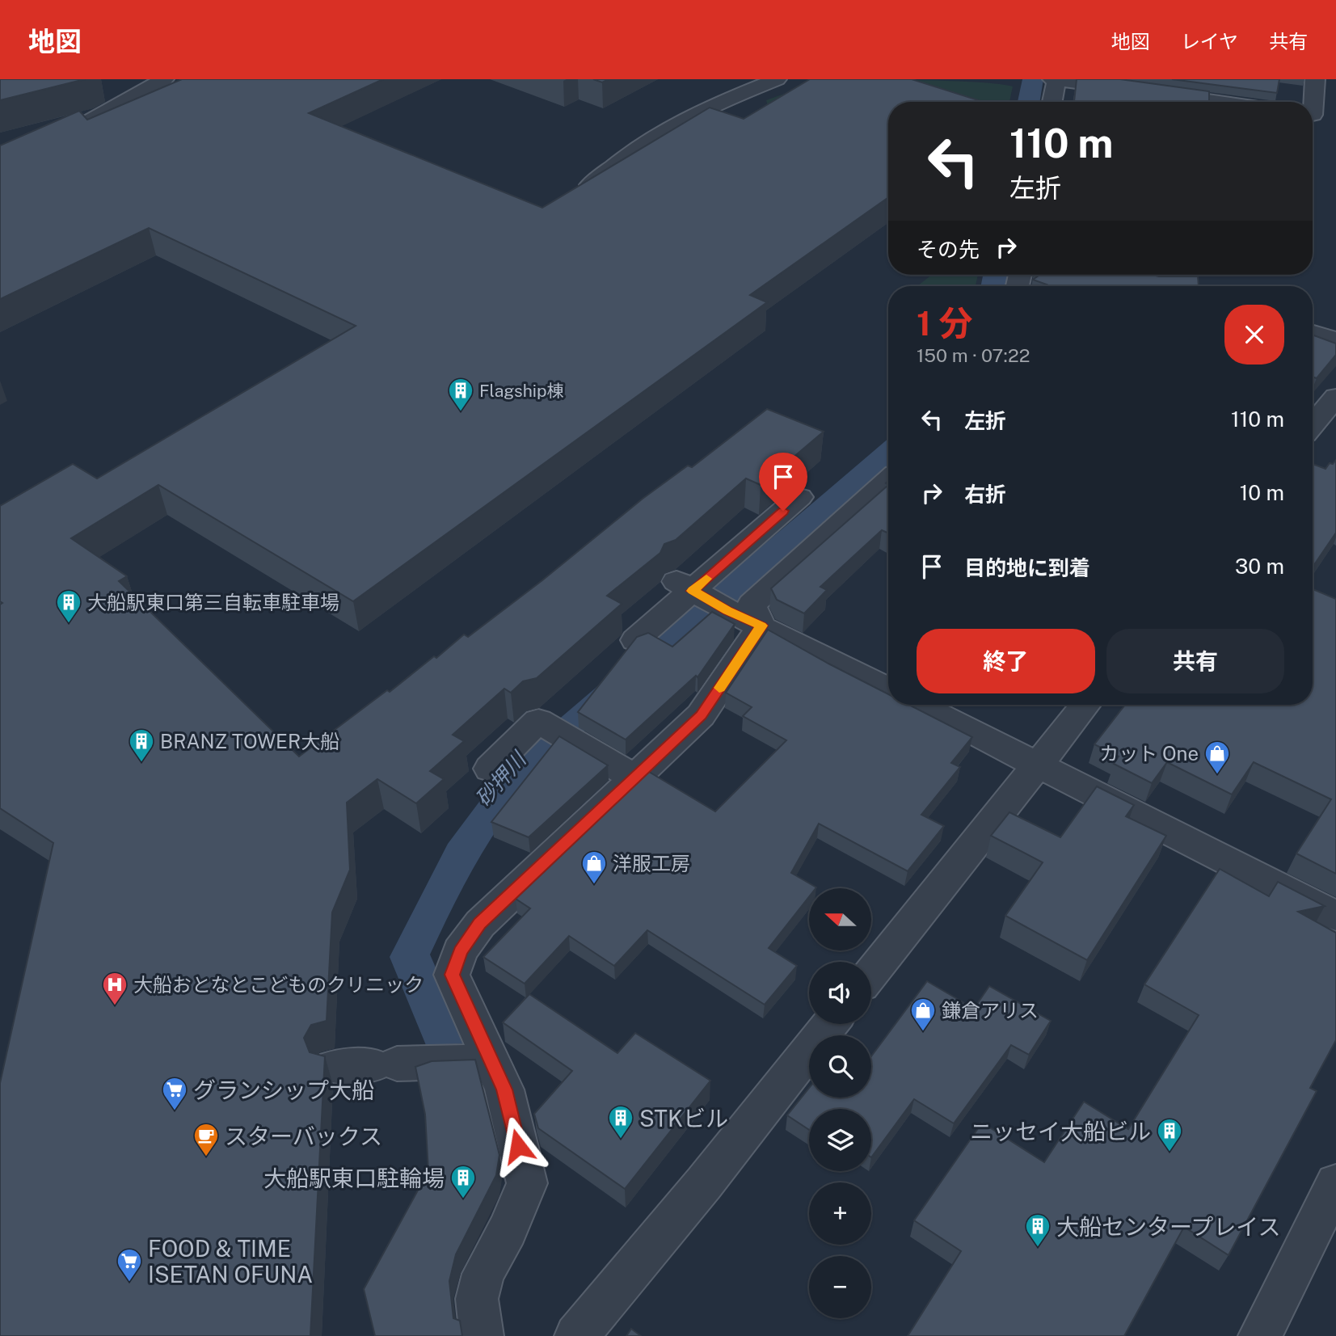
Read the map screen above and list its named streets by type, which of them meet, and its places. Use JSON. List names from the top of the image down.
{
  "water": ["砂押川"],
  "places": {
    "building": [
      "Flagship棟",
      "大船駅東口第三自転車駐車場",
      "BRANZ TOWER大船",
      "STKビル",
      "ニッセイ大船ビル",
      "大船駅東口駐輪場",
      "大船センタープレイス"
    ],
    "shop": ["カット One", "洋服工房", "鎌倉アリス"],
    "hospital": ["大船おとなとこどものクリニック"],
    "supermarket": ["グランシップ大船", "FOOD & TIME ISETAN OFUNA"],
    "cafe": ["スターバックス"]
  },
  "north": "left",
  "page": {
    "header": "地図",
    "nav": ["地図", "レイヤ", "共有"],
    "turn": ["110 m", "左折"],
    "then": "その先",
    "heading": ["1 分", "150 m · 07:22"],
    "list": [
      {
        "name": "左折",
        "value": "110 m"
      },
      {
        "name": "右折",
        "value": "10 m"
      },
      {
        "name": "目的地に到着",
        "value": "30 m"
      }
    ],
    "buttons": ["終了", "共有"],
    "map_buttons": ["+", "−"]
  }
}
